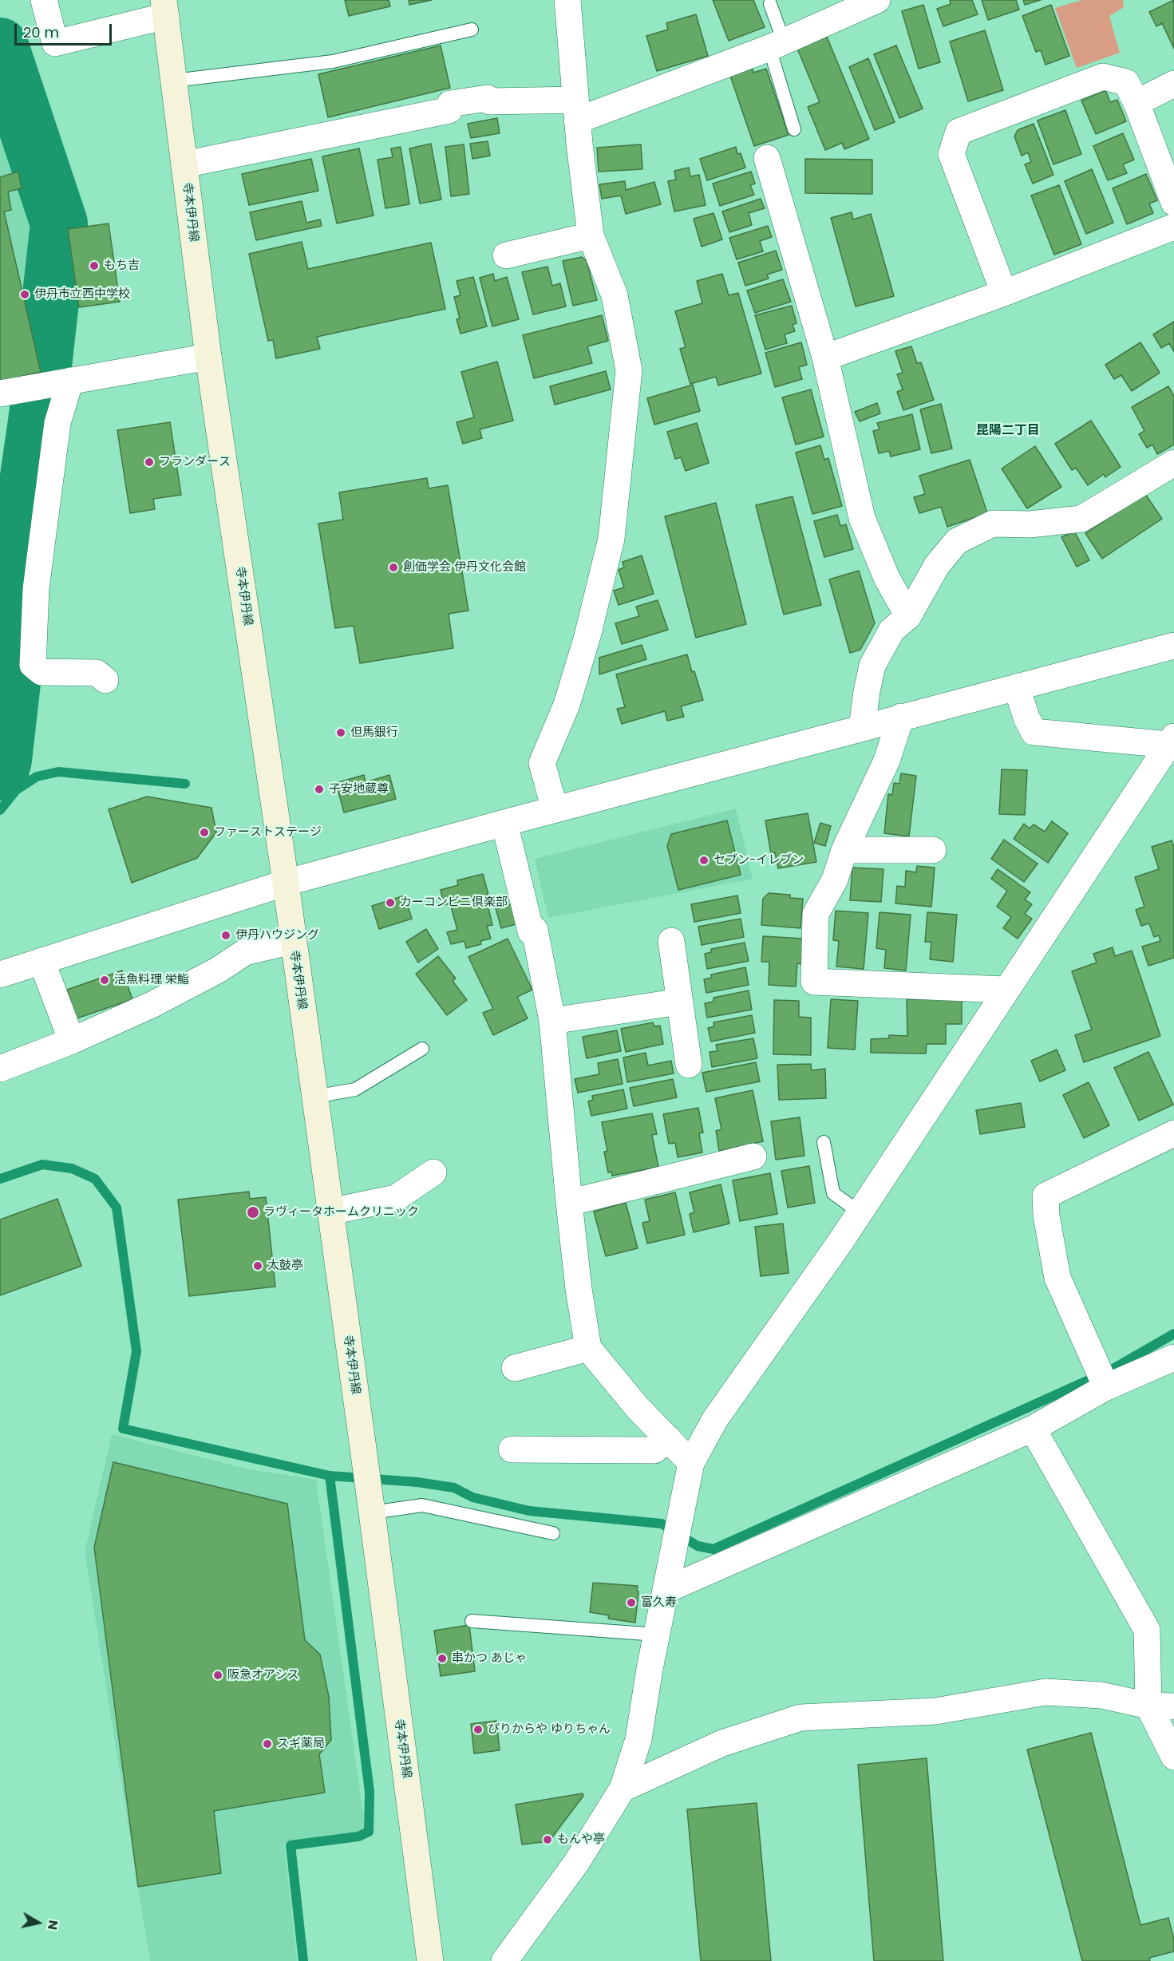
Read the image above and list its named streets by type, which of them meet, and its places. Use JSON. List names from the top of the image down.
{
  "streets": {
    "main road": ["寺本伊丹線"]
  },
  "districts": ["昆陽二丁目"],
  "places": [
    "もち吉",
    "伊丹市立西中学校",
    "フランダース",
    "創価学会 伊丹文化会館",
    "但馬銀行",
    "子安地蔵尊",
    "ファーストステージ",
    "セブン-イレブン",
    "カーコンビニ倶楽部",
    "伊丹ハウジング",
    "活魚料理 栄鮨",
    "ラヴィータホームクリニック",
    "太鼓亭",
    "富久寿",
    "串かつ あじゃ",
    "阪急オアシス",
    "ぴりからや ゆりちゃん",
    "スギ薬局",
    "もんや亭"
  ],
  "scale_bar": "20 m",
  "north": "right"
}
